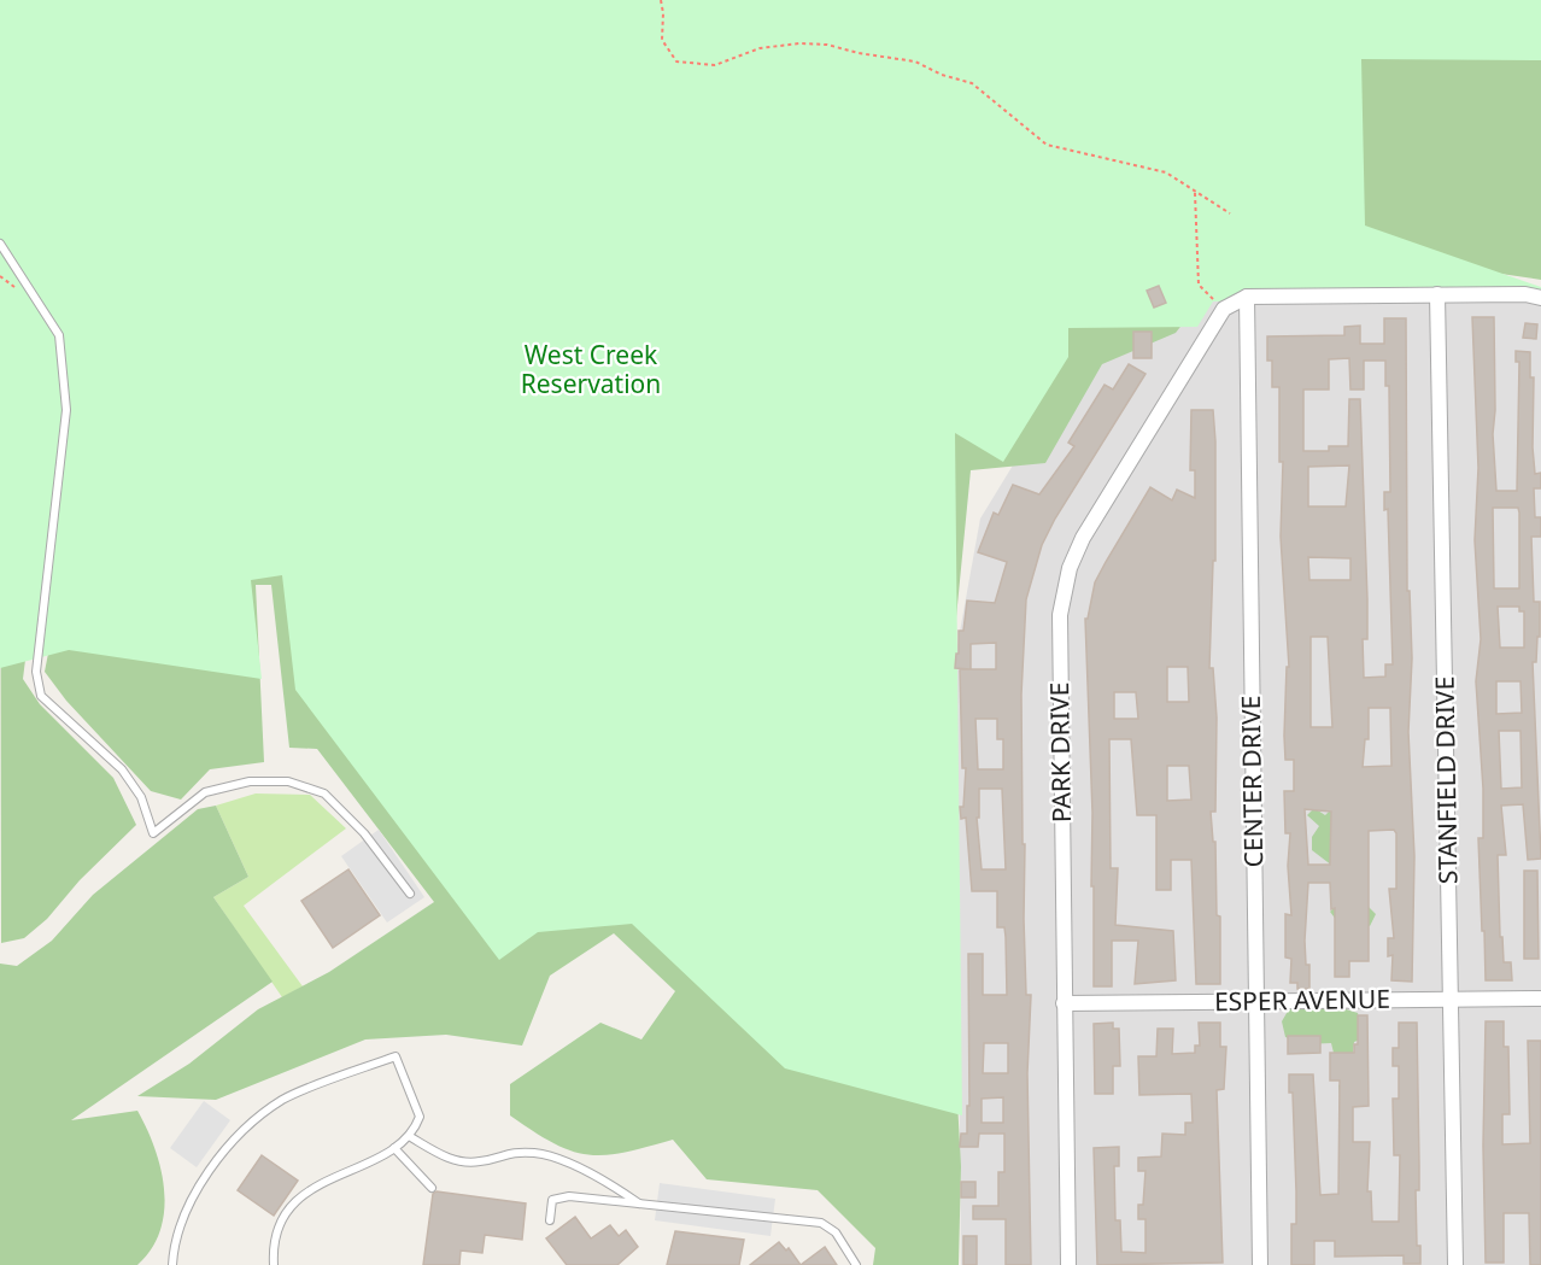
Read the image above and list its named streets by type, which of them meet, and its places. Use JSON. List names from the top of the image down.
{
  "streets": {
    "street": [
      "PARK DRIVE",
      "STANFIELD DRIVE",
      "CENTER DRIVE",
      "ESPER AVENUE"
    ]
  },
  "crossings": [
    ["PARK DRIVE", "CENTER DRIVE"],
    ["PARK DRIVE", "ESPER AVENUE"],
    ["STANFIELD DRIVE", "ESPER AVENUE"],
    ["CENTER DRIVE", "ESPER AVENUE"]
  ],
  "parks": ["West Creek Reservation"]
}
